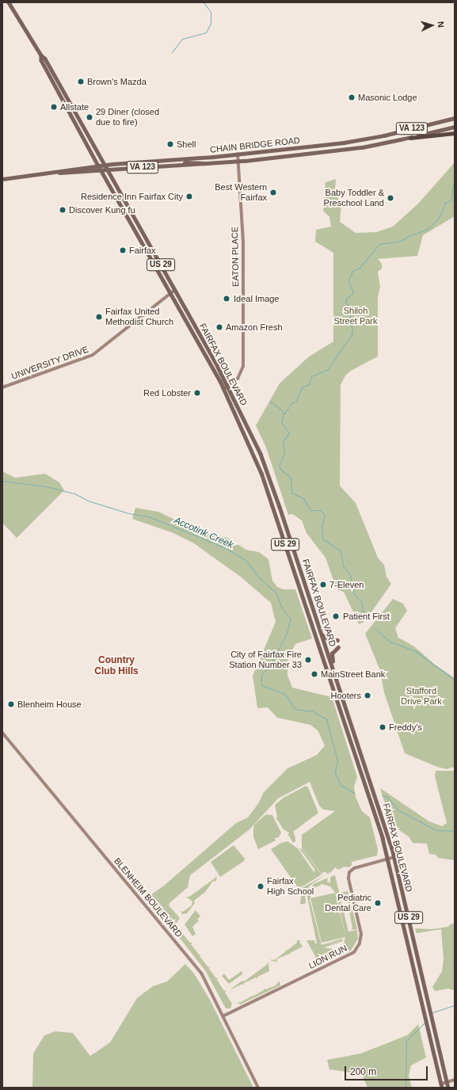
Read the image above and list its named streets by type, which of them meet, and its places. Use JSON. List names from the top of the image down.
{
  "streets": {
    "main road": [
      "VA 123",
      "CHAIN BRIDGE ROAD",
      "US 29",
      "FAIRFAX BOULEVARD"
    ],
    "street": [
      "EATON PLACE",
      "UNIVERSITY DRIVE",
      "BLENHEIM BOULEVARD",
      "LION RUN"
    ]
  },
  "crossings": [
    ["CHAIN BRIDGE ROAD", "EATON PLACE"],
    ["CHAIN BRIDGE ROAD", "FAIRFAX BOULEVARD"],
    ["EATON PLACE", "FAIRFAX BOULEVARD"],
    ["UNIVERSITY DRIVE", "FAIRFAX BOULEVARD"],
    ["FAIRFAX BOULEVARD", "LION RUN"],
    ["BLENHEIM BOULEVARD", "LION RUN"]
  ],
  "districts": ["Country Club Hills"],
  "water": ["Accotink Creek"],
  "parks": ["Shiloh Street Park", "Stafford Drive Park"],
  "places": [
    "Brown's Mazda",
    "Masonic Lodge",
    "Allstate",
    "29 Diner (closed due to fire)",
    "Shell",
    "Best Western Fairfax",
    "Residence Inn Fairfax City",
    "Baby Toddler & Preschool Land",
    "Discover Kung fu",
    "Fairfax",
    "Ideal Image",
    "Fairfax United Methodist Church",
    "Amazon Fresh",
    "Red Lobster",
    "7-Eleven",
    "Patient First",
    "City of Fairfax Fire Station Number 33",
    "MainStreet Bank",
    "Hooters",
    "Blenheim House",
    "Freddy's",
    "Fairfax High School",
    "Pediatric Dental Care"
  ],
  "scale_bar": "200 m",
  "north": "right"
}
